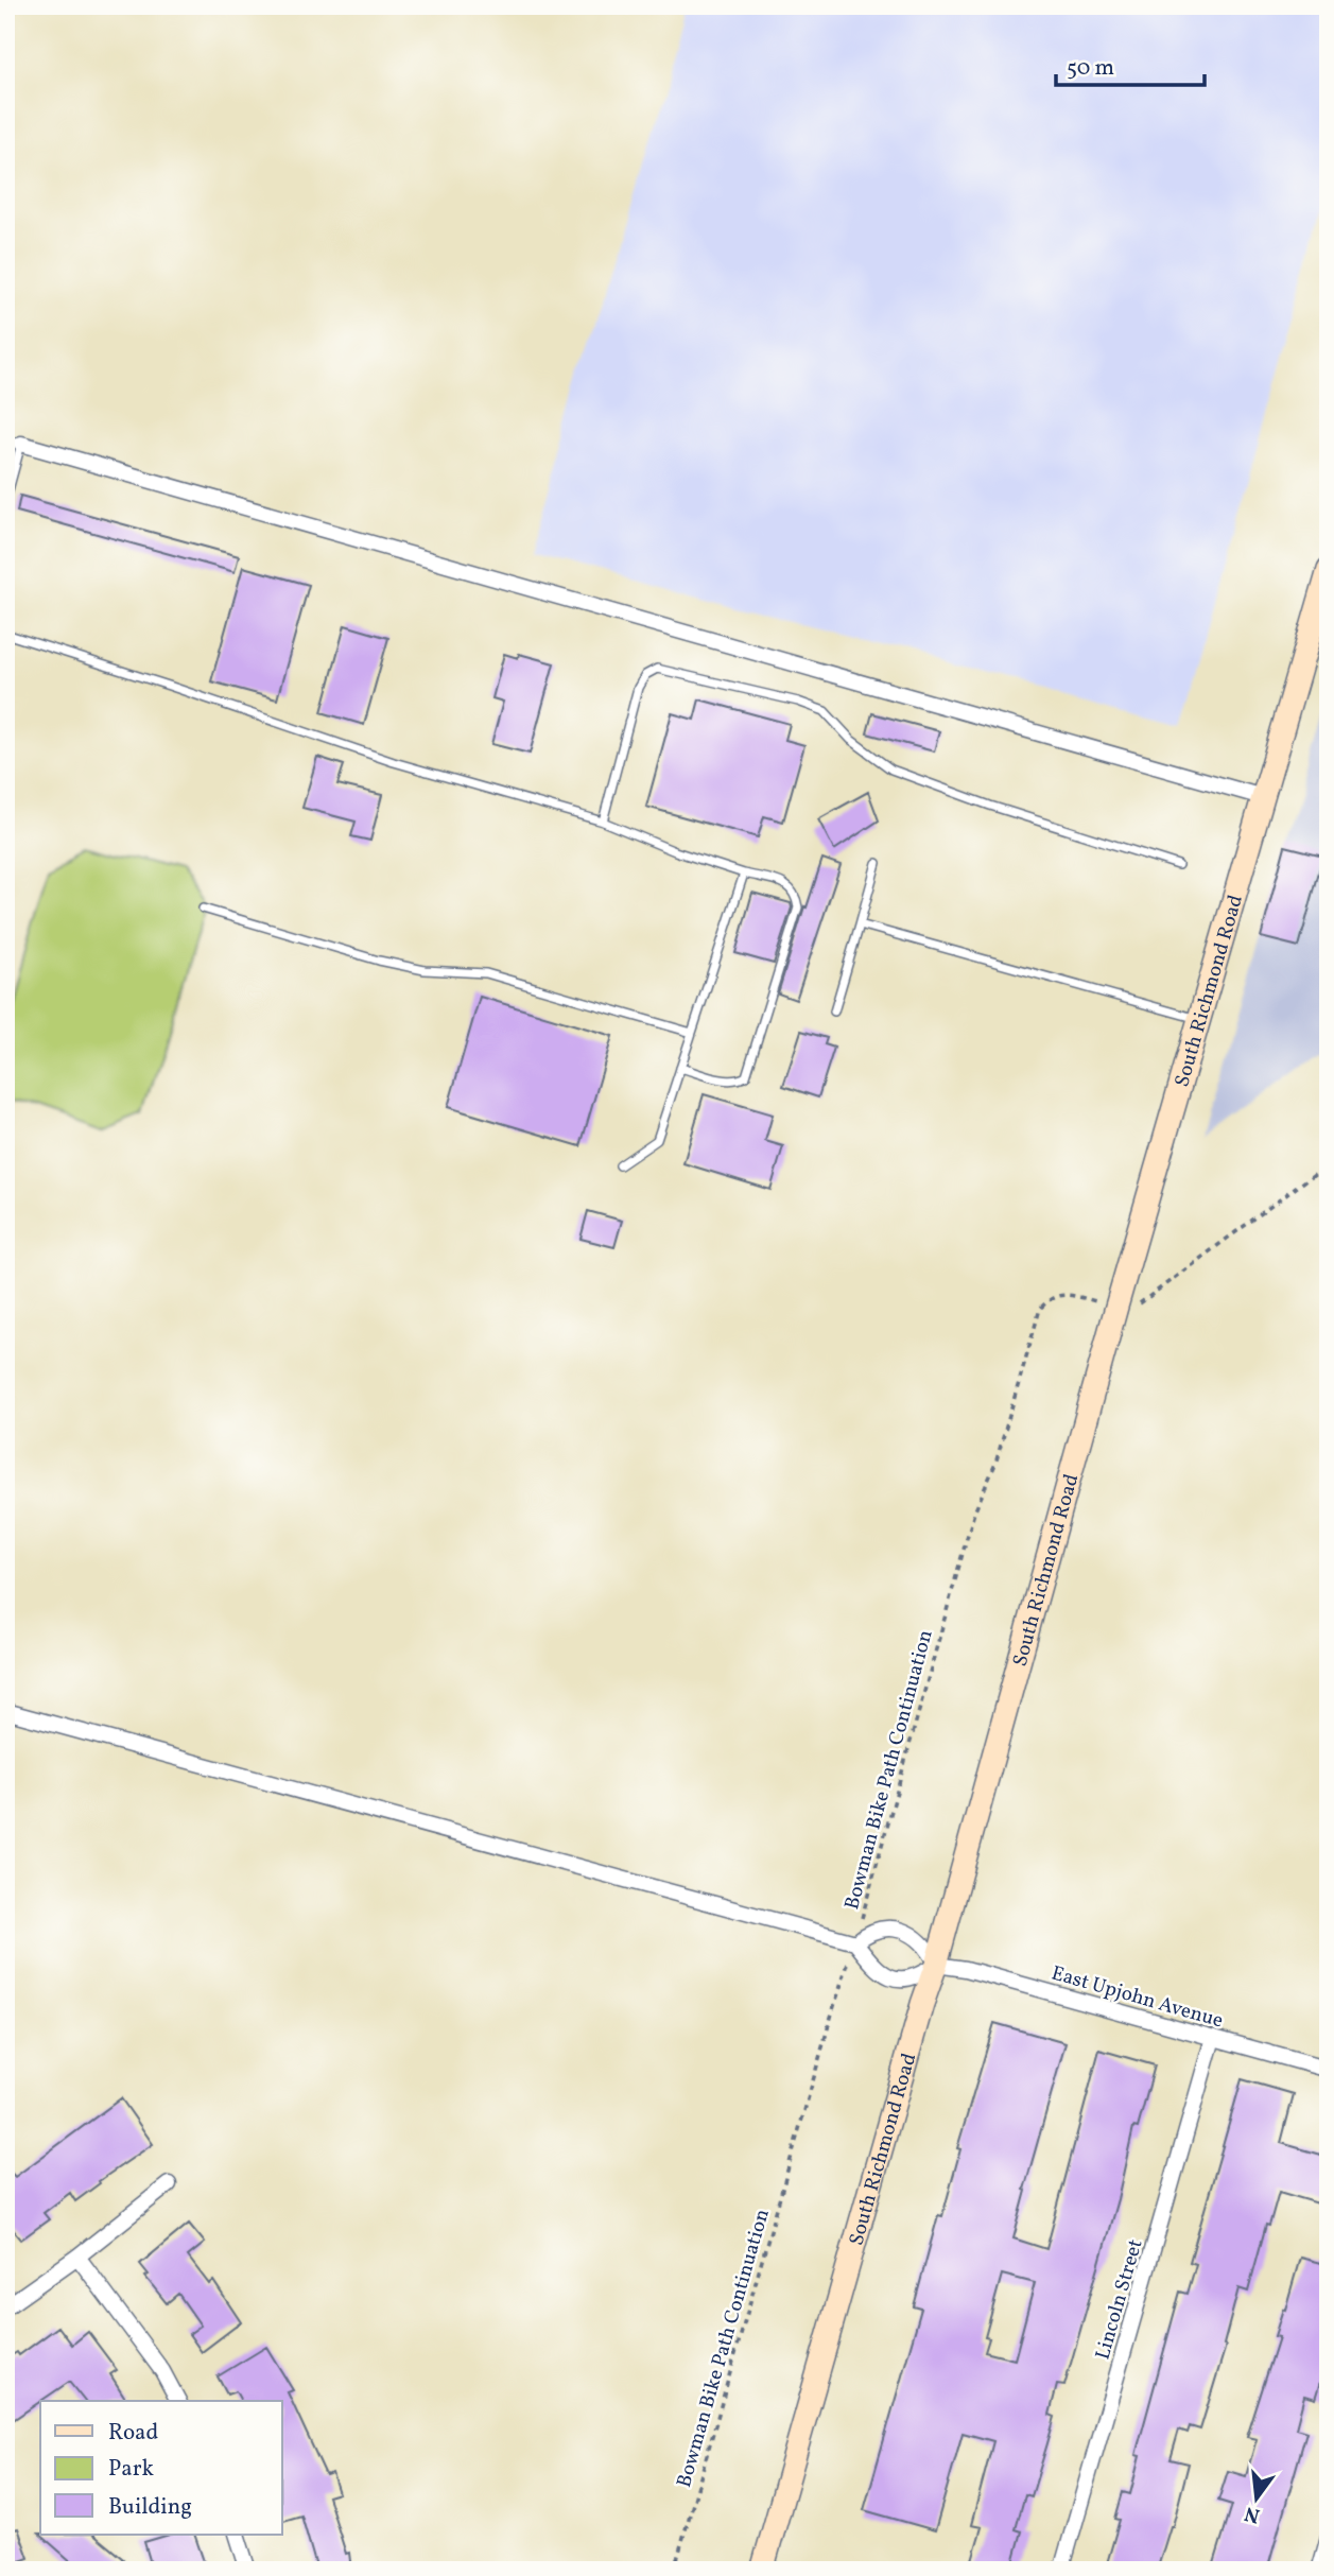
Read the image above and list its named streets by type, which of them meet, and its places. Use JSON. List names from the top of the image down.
{
  "streets": {
    "street": ["South Richmond Road", "East Upjohn Avenue", "Lincoln Street"],
    "path": ["Bowman Bike Path Continuation"]
  },
  "crossings": [
    ["South Richmond Road", "Bowman Bike Path Continuation"],
    ["South Richmond Road", "East Upjohn Avenue"],
    ["East Upjohn Avenue", "Lincoln Street"]
  ],
  "legend": ["Road", "Park", "Building"],
  "scale_bar": "50 m",
  "north": "bottom"
}
